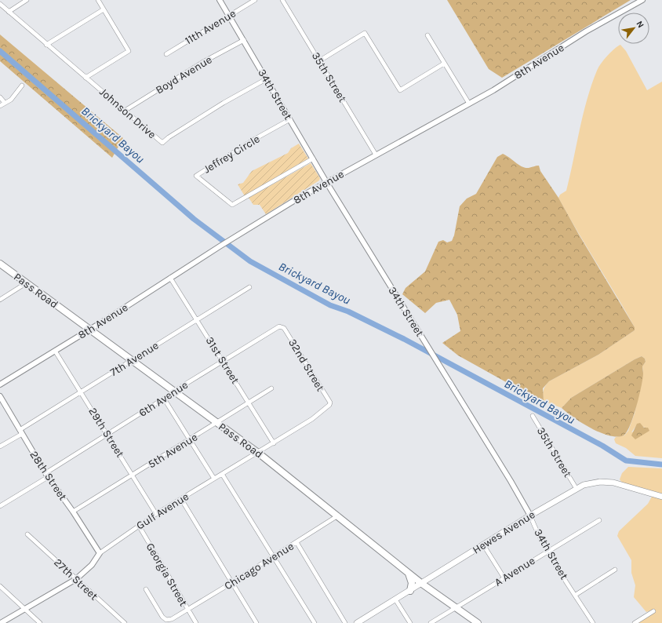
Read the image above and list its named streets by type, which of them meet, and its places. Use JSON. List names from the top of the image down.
{
  "streets": {
    "main road": ["Pass Road", "Hewes Avenue"],
    "street": [
      "11th Avenue",
      "8th Avenue",
      "Boyd Avenue",
      "35th Street",
      "34th Street",
      "Johnson Drive",
      "Jeffrey Circle",
      "7th Avenue",
      "31st Street",
      "32nd Street",
      "6th Avenue",
      "29th Street",
      "5th Avenue",
      "28th Street",
      "Gulf Avenue",
      "Chicago Avenue",
      "A Avenue",
      "Georgia Street",
      "27th Street"
    ]
  },
  "crossings": [
    ["11th Avenue", "34th Street"],
    ["8th Avenue", "35th Street"],
    ["8th Avenue", "34th Street"],
    ["8th Avenue", "Pass Road"],
    ["8th Avenue", "31st Street"],
    ["8th Avenue", "29th Street"],
    ["Boyd Avenue", "34th Street"],
    ["Boyd Avenue", "Johnson Drive"],
    ["35th Street", "Hewes Avenue"],
    ["34th Street", "Johnson Drive"],
    ["34th Street", "Jeffrey Circle"],
    ["34th Street", "Hewes Avenue"],
    ["34th Street", "A Avenue"],
    ["Pass Road", "7th Avenue"],
    ["Pass Road", "6th Avenue"],
    ["Pass Road", "5th Avenue"],
    ["Pass Road", "Gulf Avenue"],
    ["Pass Road", "Hewes Avenue"],
    ["Pass Road", "Chicago Avenue"],
    ["Pass Road", "A Avenue"],
    ["7th Avenue", "31st Street"],
    ["7th Avenue", "29th Street"],
    ["7th Avenue", "28th Street"],
    ["31st Street", "6th Avenue"],
    ["31st Street", "5th Avenue"],
    ["31st Street", "Gulf Avenue"],
    ["32nd Street", "6th Avenue"],
    ["32nd Street", "Gulf Avenue"],
    ["6th Avenue", "29th Street"],
    ["6th Avenue", "28th Street"],
    ["29th Street", "5th Avenue"],
    ["29th Street", "Gulf Avenue"],
    ["5th Avenue", "28th Street"],
    ["28th Street", "Gulf Avenue"],
    ["Gulf Avenue", "Georgia Street"],
    ["Gulf Avenue", "27th Street"],
    ["Chicago Avenue", "Georgia Street"]
  ],
  "water": ["Brickyard Bayou"],
  "north": "top right"
}
